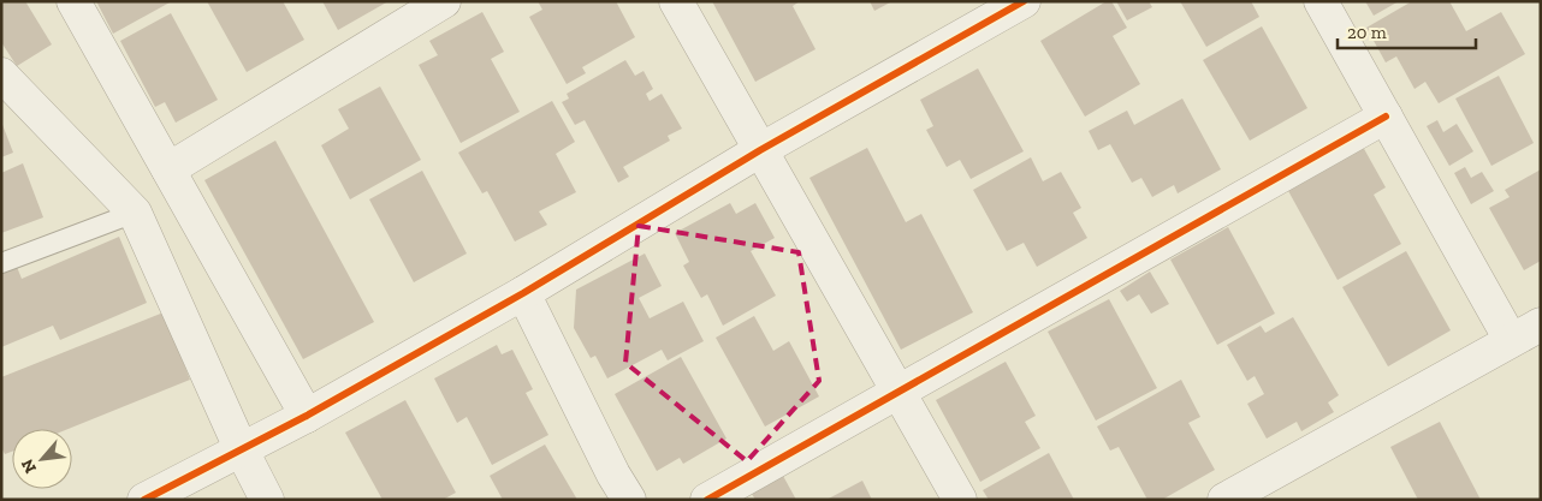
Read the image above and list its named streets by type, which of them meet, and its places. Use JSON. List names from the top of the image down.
{
  "scale_bar": "20 m",
  "north": "bottom left"
}
